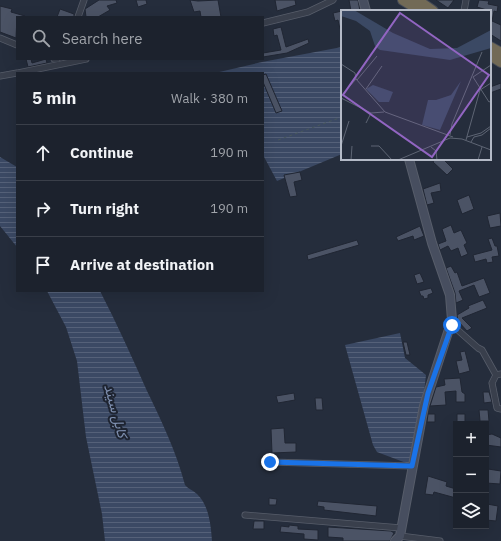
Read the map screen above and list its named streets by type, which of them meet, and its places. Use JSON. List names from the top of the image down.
{
  "water": ["کابل سيند"],
  "page": {
    "search": "Search here",
    "heading": ["5 min", "Walk · 380 m"],
    "list": [
      ["Continue", "190 m"],
      ["Turn right", "190 m"],
      "Arrive at destination"
    ],
    "map_buttons": ["+", "−"]
  }
}
